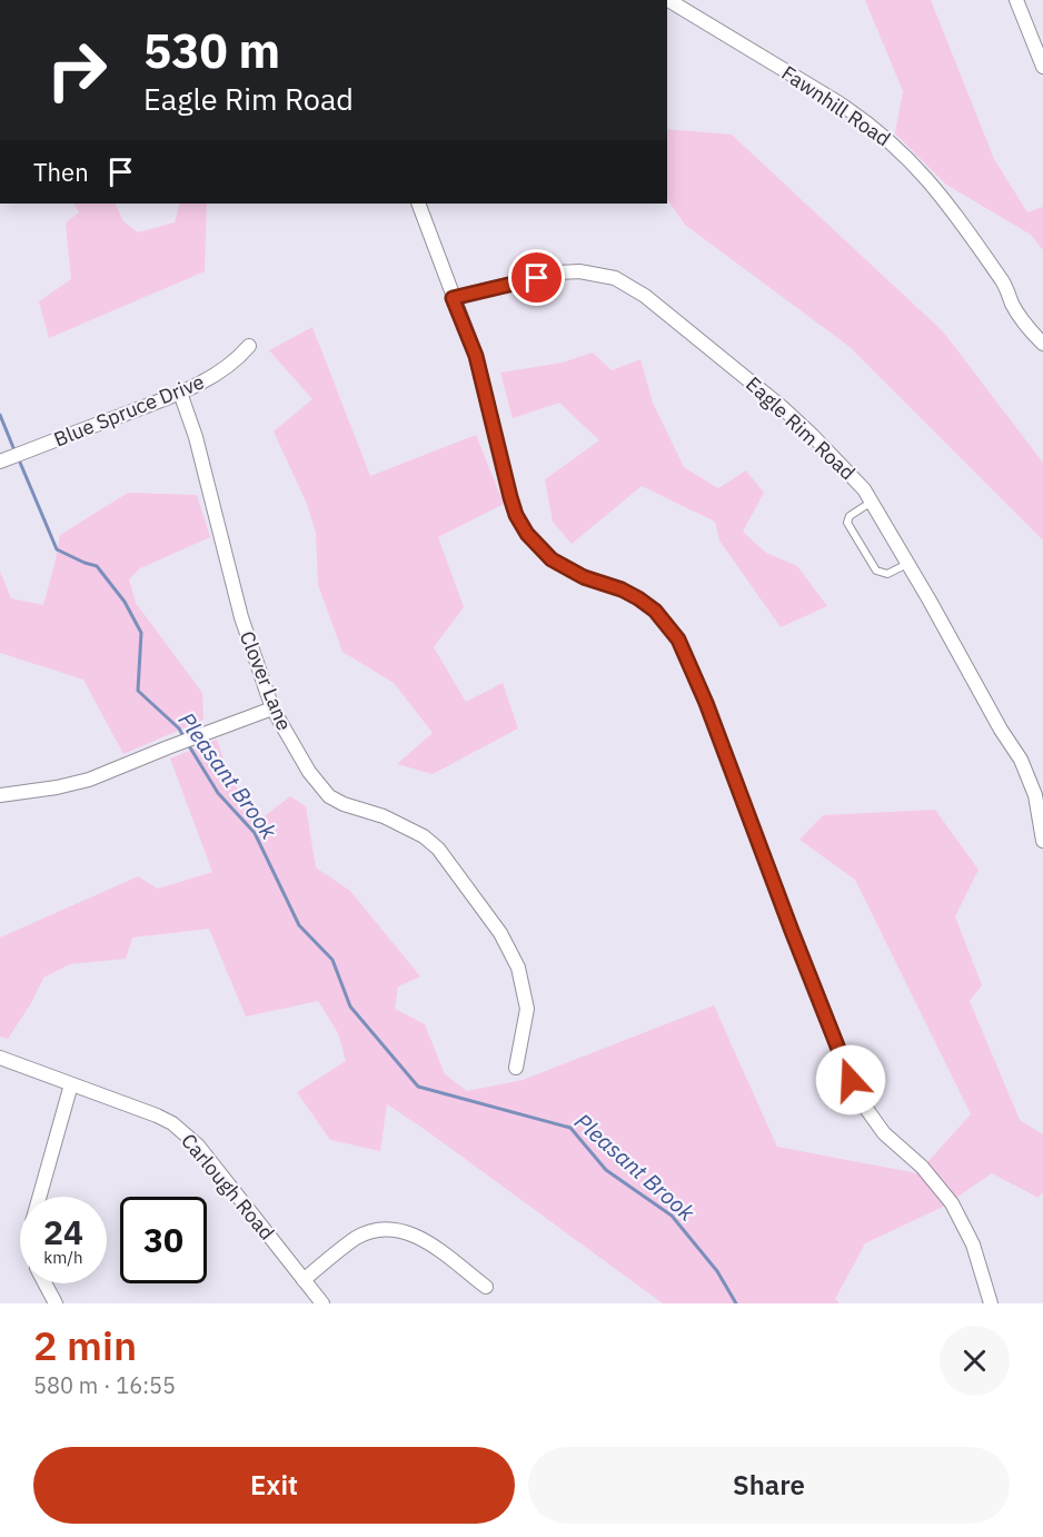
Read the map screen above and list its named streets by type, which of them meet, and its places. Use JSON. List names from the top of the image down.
{
  "streets": {
    "street": [
      "Fawnhill Road",
      "Blue Spruce Drive",
      "Eagle Rim Road",
      "Clover Lane",
      "Carlough Road"
    ]
  },
  "crossings": [
    ["Blue Spruce Drive", "Clover Lane"]
  ],
  "water": ["Pleasant Brook"],
  "page": {
    "turn": ["530 m", "Eagle Rim Road"],
    "then": "Then",
    "speed": "24 km/h",
    "limit": "30",
    "heading": ["2 min", "580 m · 16:55"],
    "buttons": ["Exit", "Share"]
  }
}
